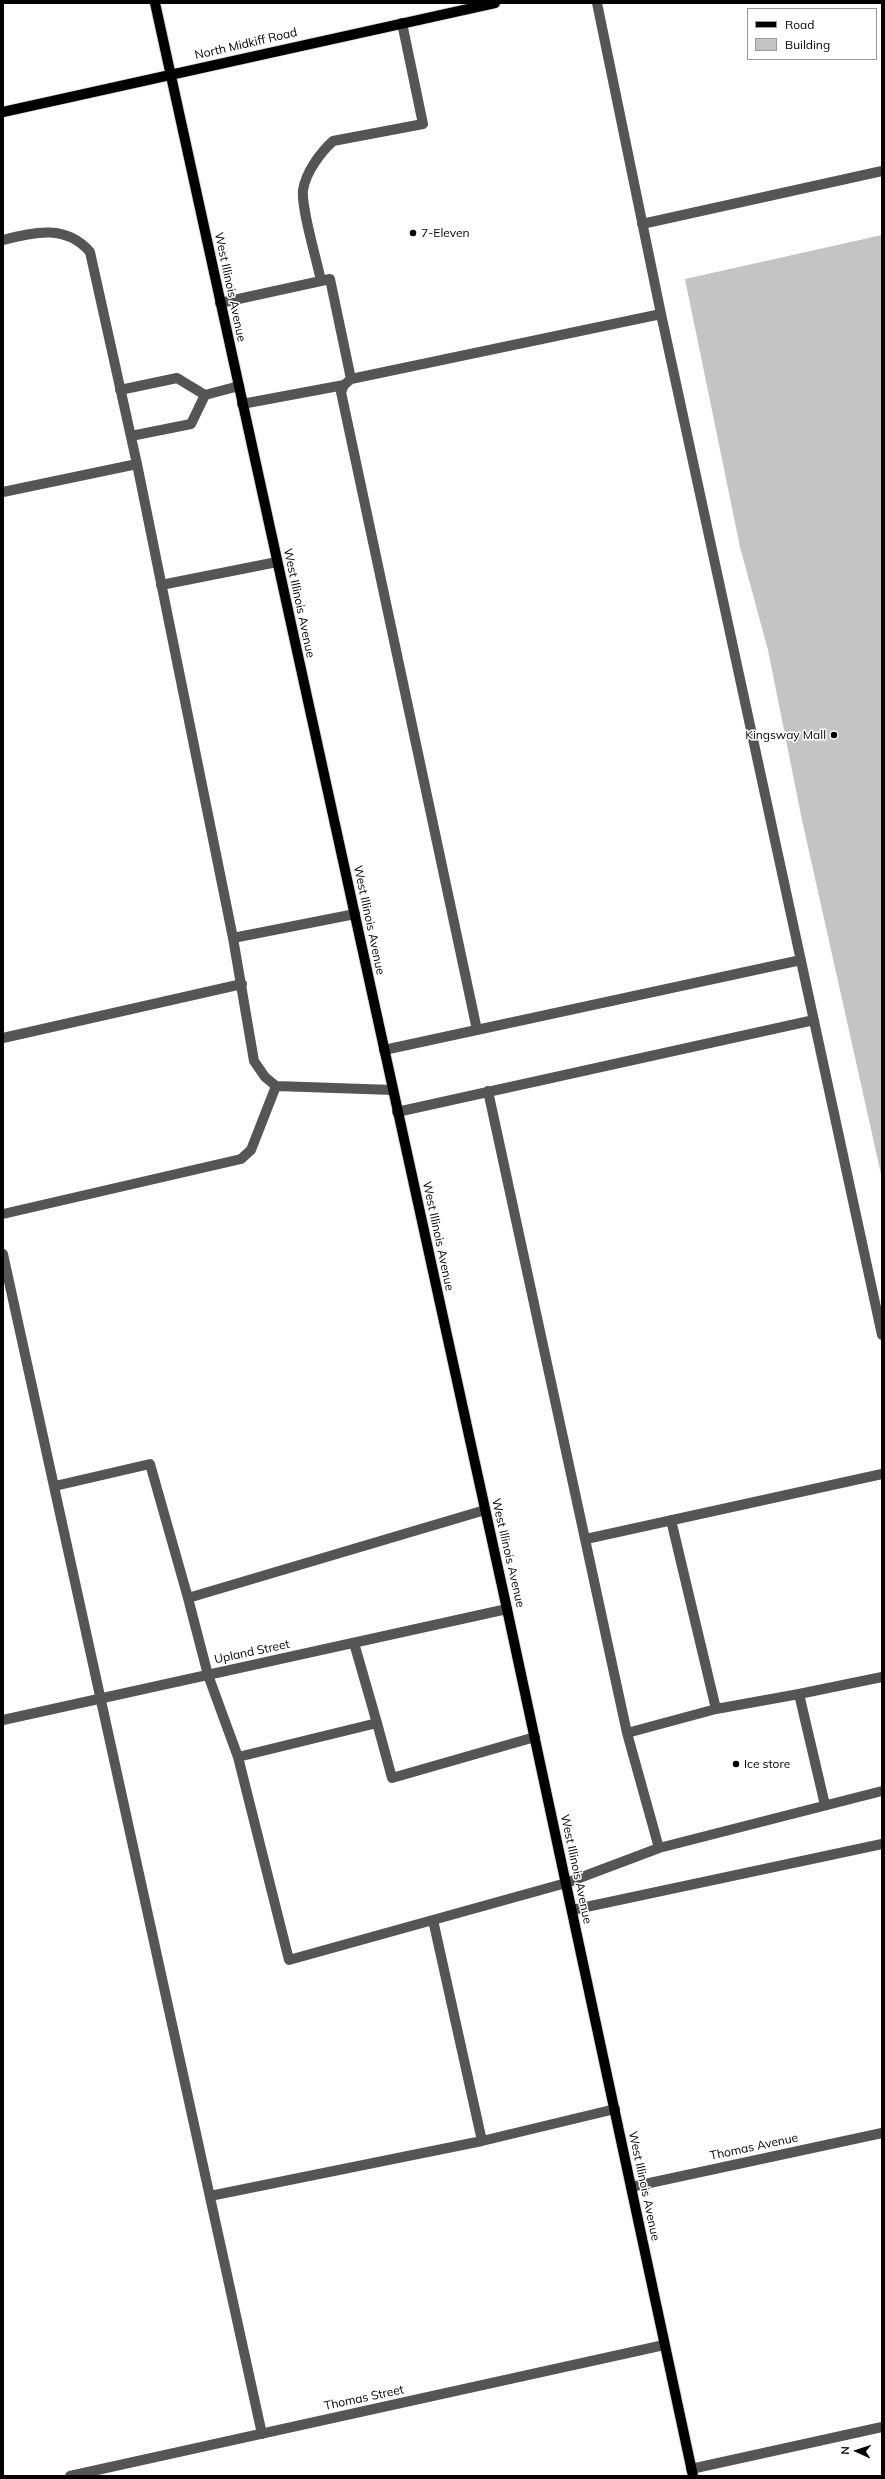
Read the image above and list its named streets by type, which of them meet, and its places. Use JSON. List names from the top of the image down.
{
  "streets": {
    "main road": ["North Midkiff Road", "West Illinois Avenue"],
    "street": ["Upland Street", "Thomas Avenue", "Thomas Street"]
  },
  "crossings": [
    ["North Midkiff Road", "West Illinois Avenue"],
    ["West Illinois Avenue", "Upland Street"],
    ["West Illinois Avenue", "Thomas Avenue"],
    ["West Illinois Avenue", "Thomas Street"]
  ],
  "places": ["7-Eleven", "Kingsway Mall", "Ice store"],
  "legend": ["Road", "Building"],
  "north": "left"
}
